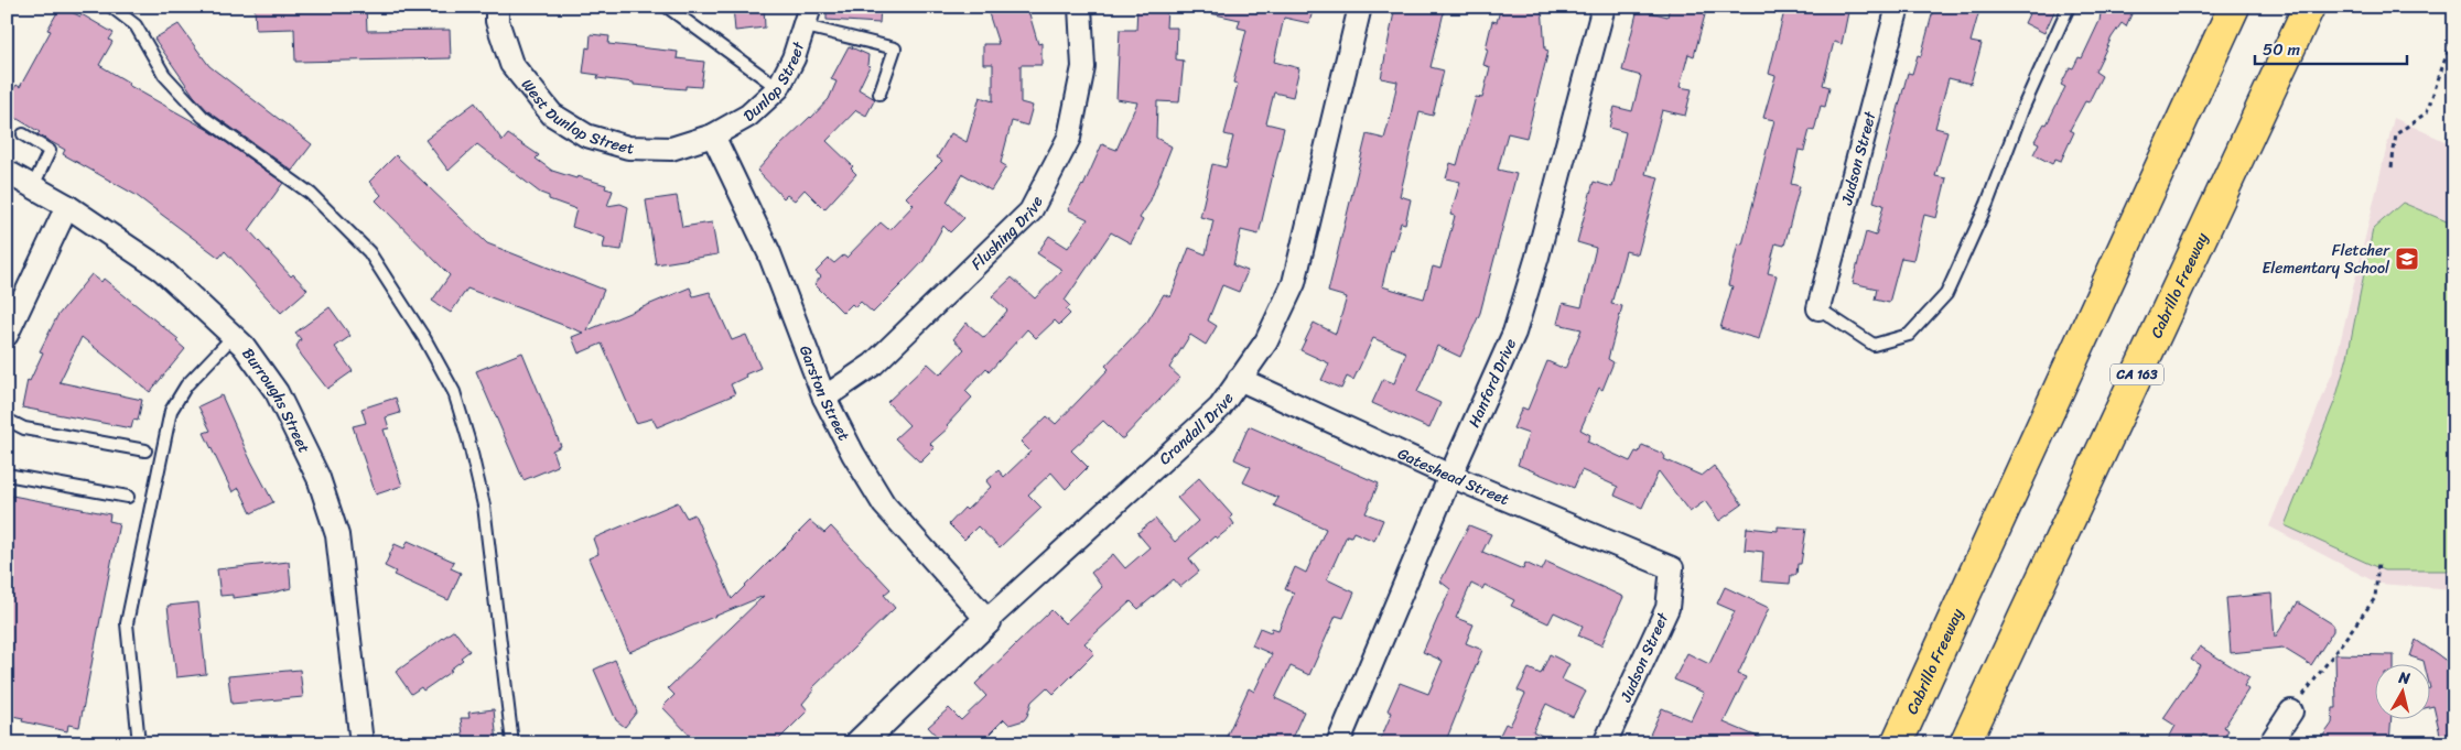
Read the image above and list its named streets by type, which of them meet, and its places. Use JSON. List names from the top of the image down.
{
  "streets": {
    "highway": ["Cabrillo Freeway", "CA 163"],
    "street": [
      "Dunlop Street",
      "West Dunlop Street",
      "Judson Street",
      "Flushing Drive",
      "Hanford Drive",
      "Garston Street",
      "Burroughs Street",
      "Crandall Drive",
      "Gateshead Street"
    ]
  },
  "crossings": [
    ["Dunlop Street", "West Dunlop Street"],
    ["Dunlop Street", "Garston Street"],
    ["West Dunlop Street", "Garston Street"],
    ["Judson Street", "Gateshead Street"],
    ["Flushing Drive", "Garston Street"],
    ["Hanford Drive", "Gateshead Street"],
    ["Garston Street", "Crandall Drive"],
    ["Crandall Drive", "Gateshead Street"]
  ],
  "places": {
    "school or university": ["Fletcher Elementary School"]
  },
  "scale_bar": "50 m",
  "north": "top"
}
